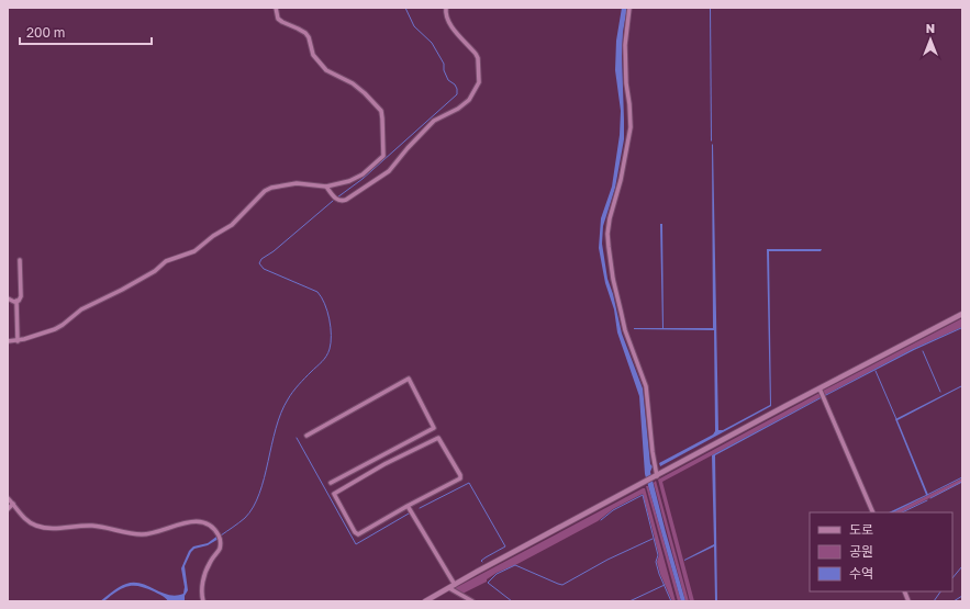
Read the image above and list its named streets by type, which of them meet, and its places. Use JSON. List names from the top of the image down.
{
  "legend": ["도로", "공원", "수역"],
  "scale_bar": "200 m",
  "north": "top"
}
